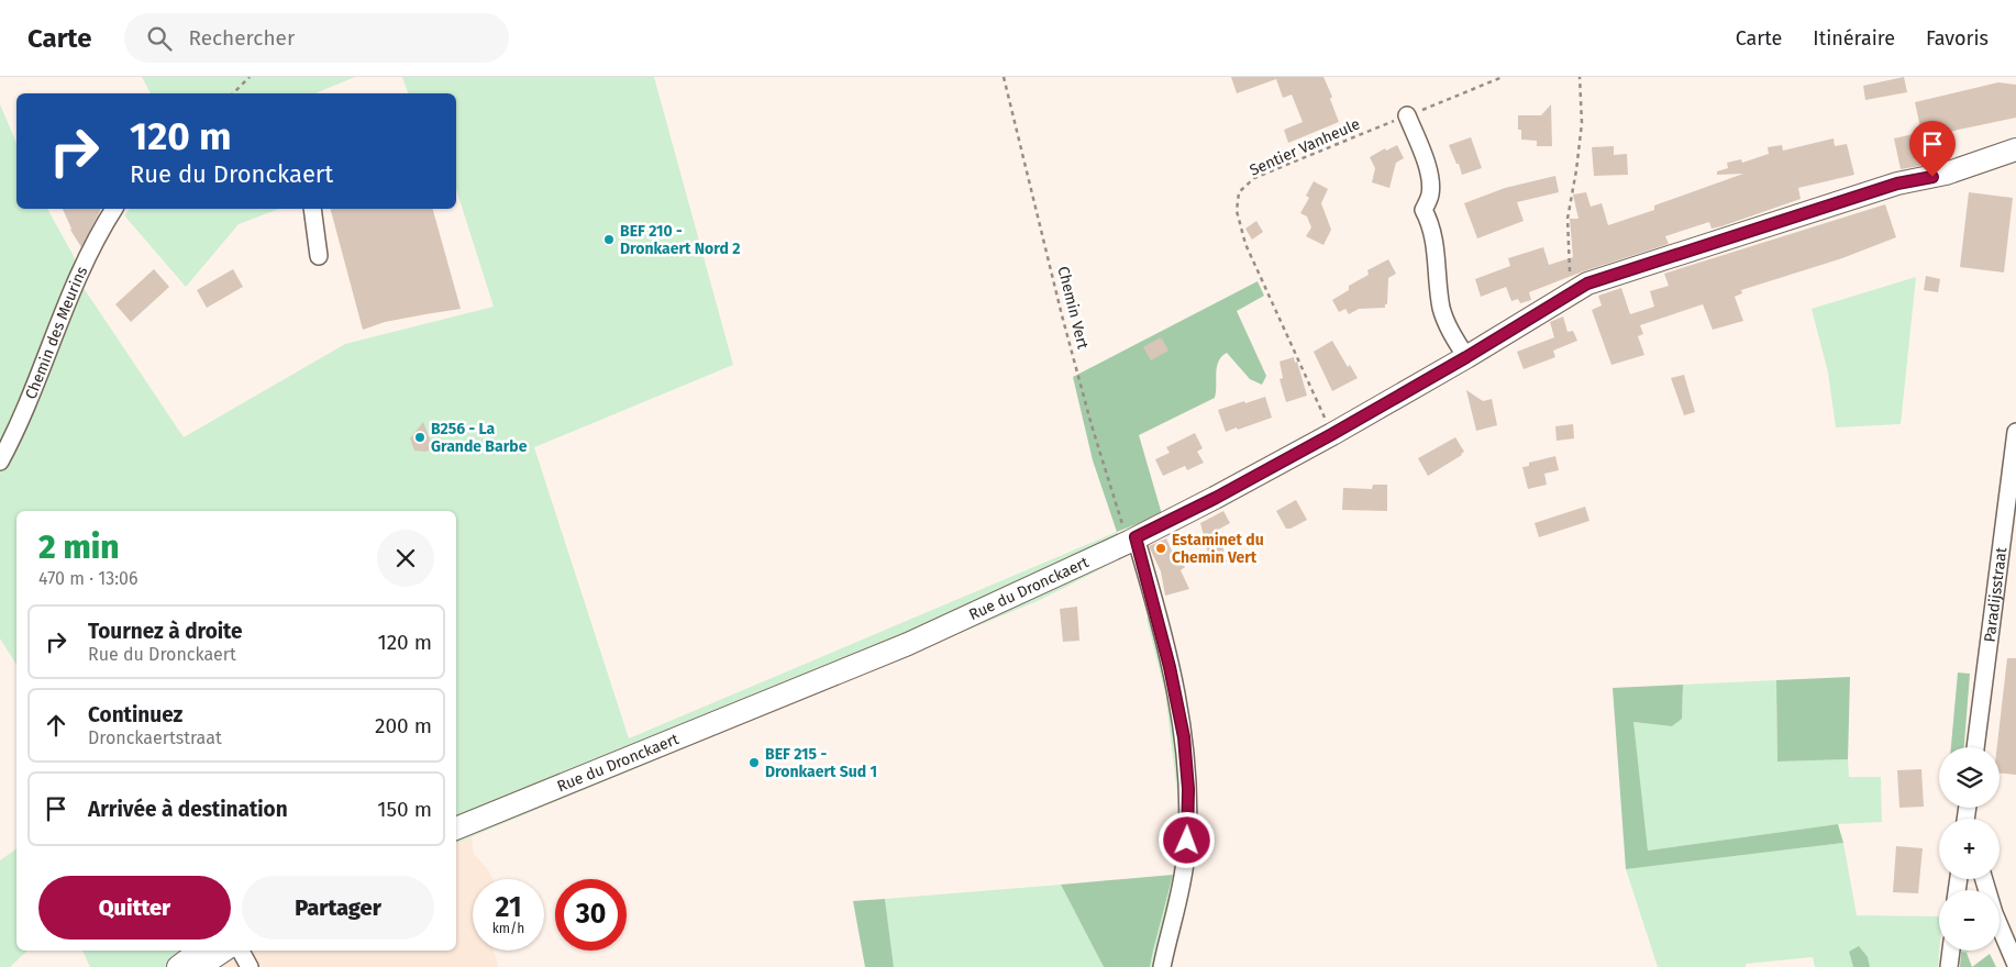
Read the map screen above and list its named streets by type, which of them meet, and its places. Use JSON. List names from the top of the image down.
{
  "streets": {
    "main road": ["Rue du Dronckaert"],
    "street": ["Chemin des Meurins", "Paradijsstraat"],
    "path": ["Sentier Vanheule", "Chemin Vert"]
  },
  "crossings": [
    ["Sentier Vanheule", "Rue du Dronckaert"],
    ["Chemin Vert", "Rue du Dronckaert"]
  ],
  "places": [
    "BEF 210 - Dronkaert Nord 2",
    "B256 - La Grande Barbe",
    "Estaminet du Chemin Vert",
    "BEF 215 - Dronkaert Sud 1"
  ],
  "page": {
    "header": "Carte",
    "search": "Rechercher",
    "nav": ["Carte", "Itinéraire", "Favoris"],
    "turn": ["120 m", "Rue du Dronckaert"],
    "heading": ["2 min", "470 m · 13:06"],
    "list": [
      {
        "name": "Tournez à droite",
        "note": "Rue du Dronckaert",
        "value": "120 m"
      },
      {
        "name": "Continuez",
        "note": "Dronckaertstraat",
        "value": "200 m"
      },
      {
        "name": "Arrivée à destination",
        "value": "150 m"
      }
    ],
    "map_buttons": ["+", "−"],
    "buttons": ["Quitter", "Partager"],
    "speed": "21 km/h",
    "limit": "30"
  }
}
